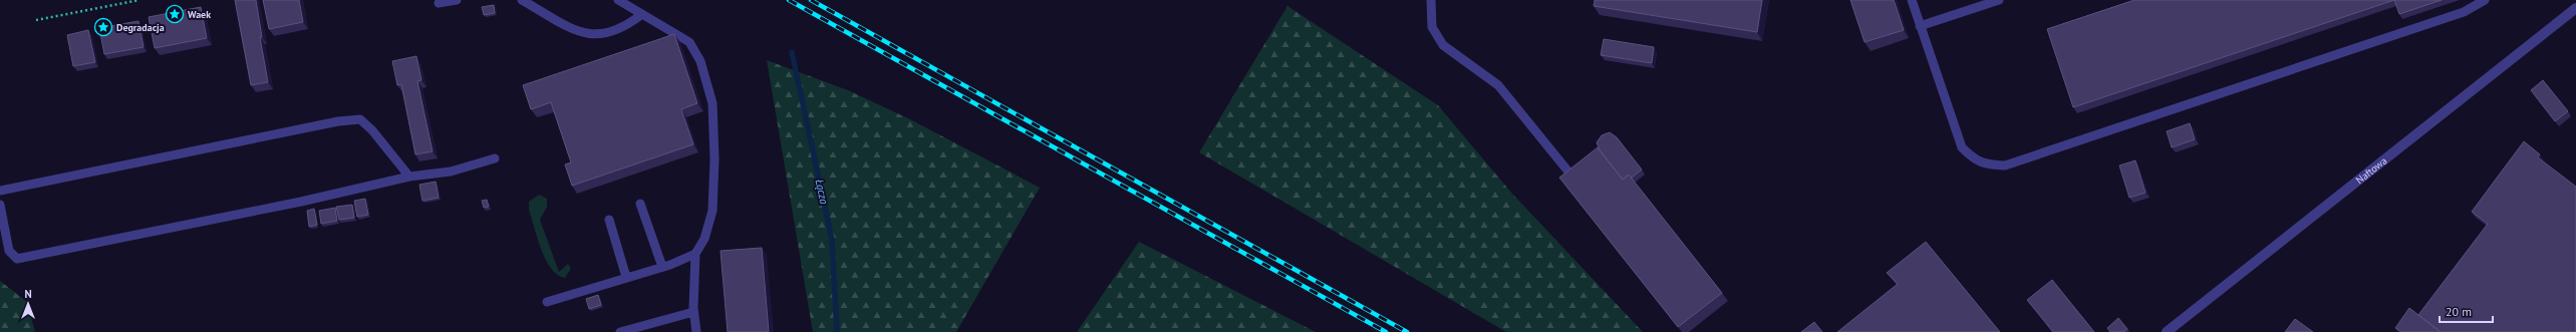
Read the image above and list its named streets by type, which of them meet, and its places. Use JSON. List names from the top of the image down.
{
  "streets": {
    "street": ["Naftowa"]
  },
  "water": ["Łącza"],
  "places": {
    "place": ["Waek", "Degradacja"]
  },
  "scale_bar": "20 m",
  "north": "top"
}
